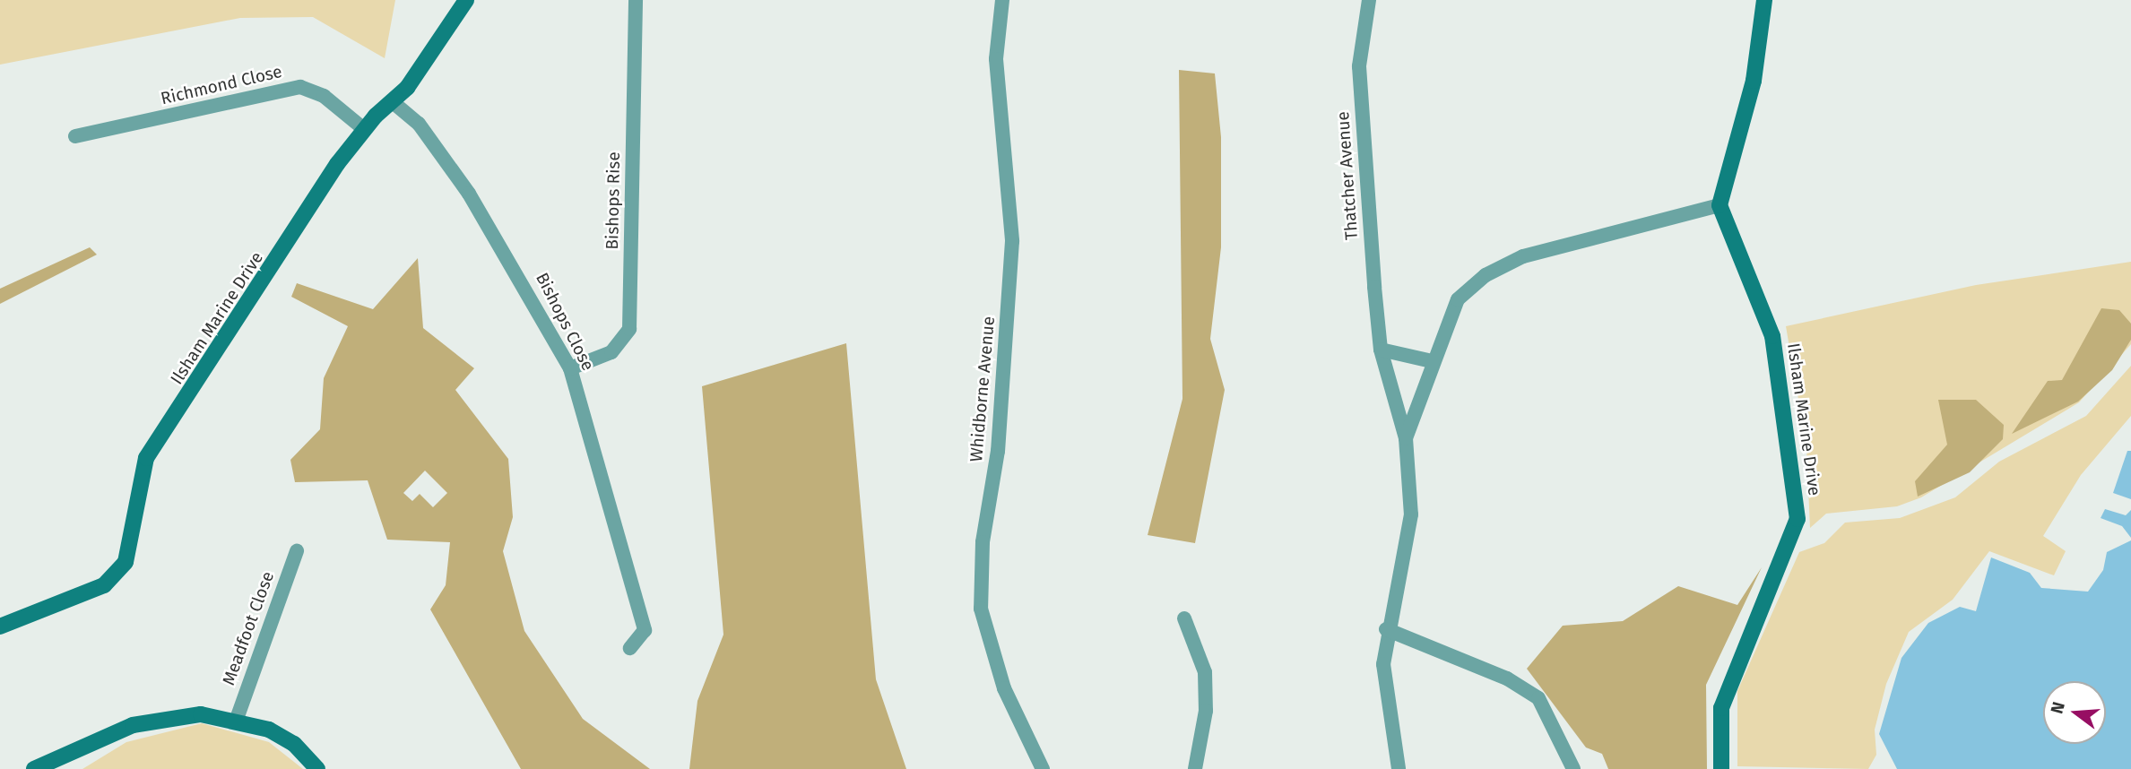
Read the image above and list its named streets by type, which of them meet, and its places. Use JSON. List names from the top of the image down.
{
  "streets": {
    "street": [
      "Richmond Close",
      "Thatcher Avenue",
      "Bishops Rise",
      "Ilsham Marine Drive",
      "Bishops Close",
      "Whidborne Avenue",
      "Meadfoot Close"
    ]
  },
  "crossings": [
    ["Richmond Close", "Ilsham Marine Drive"],
    ["Thatcher Avenue", "Ilsham Marine Drive"],
    ["Bishops Rise", "Bishops Close"],
    ["Ilsham Marine Drive", "Bishops Close"]
  ],
  "north": "left"
}
